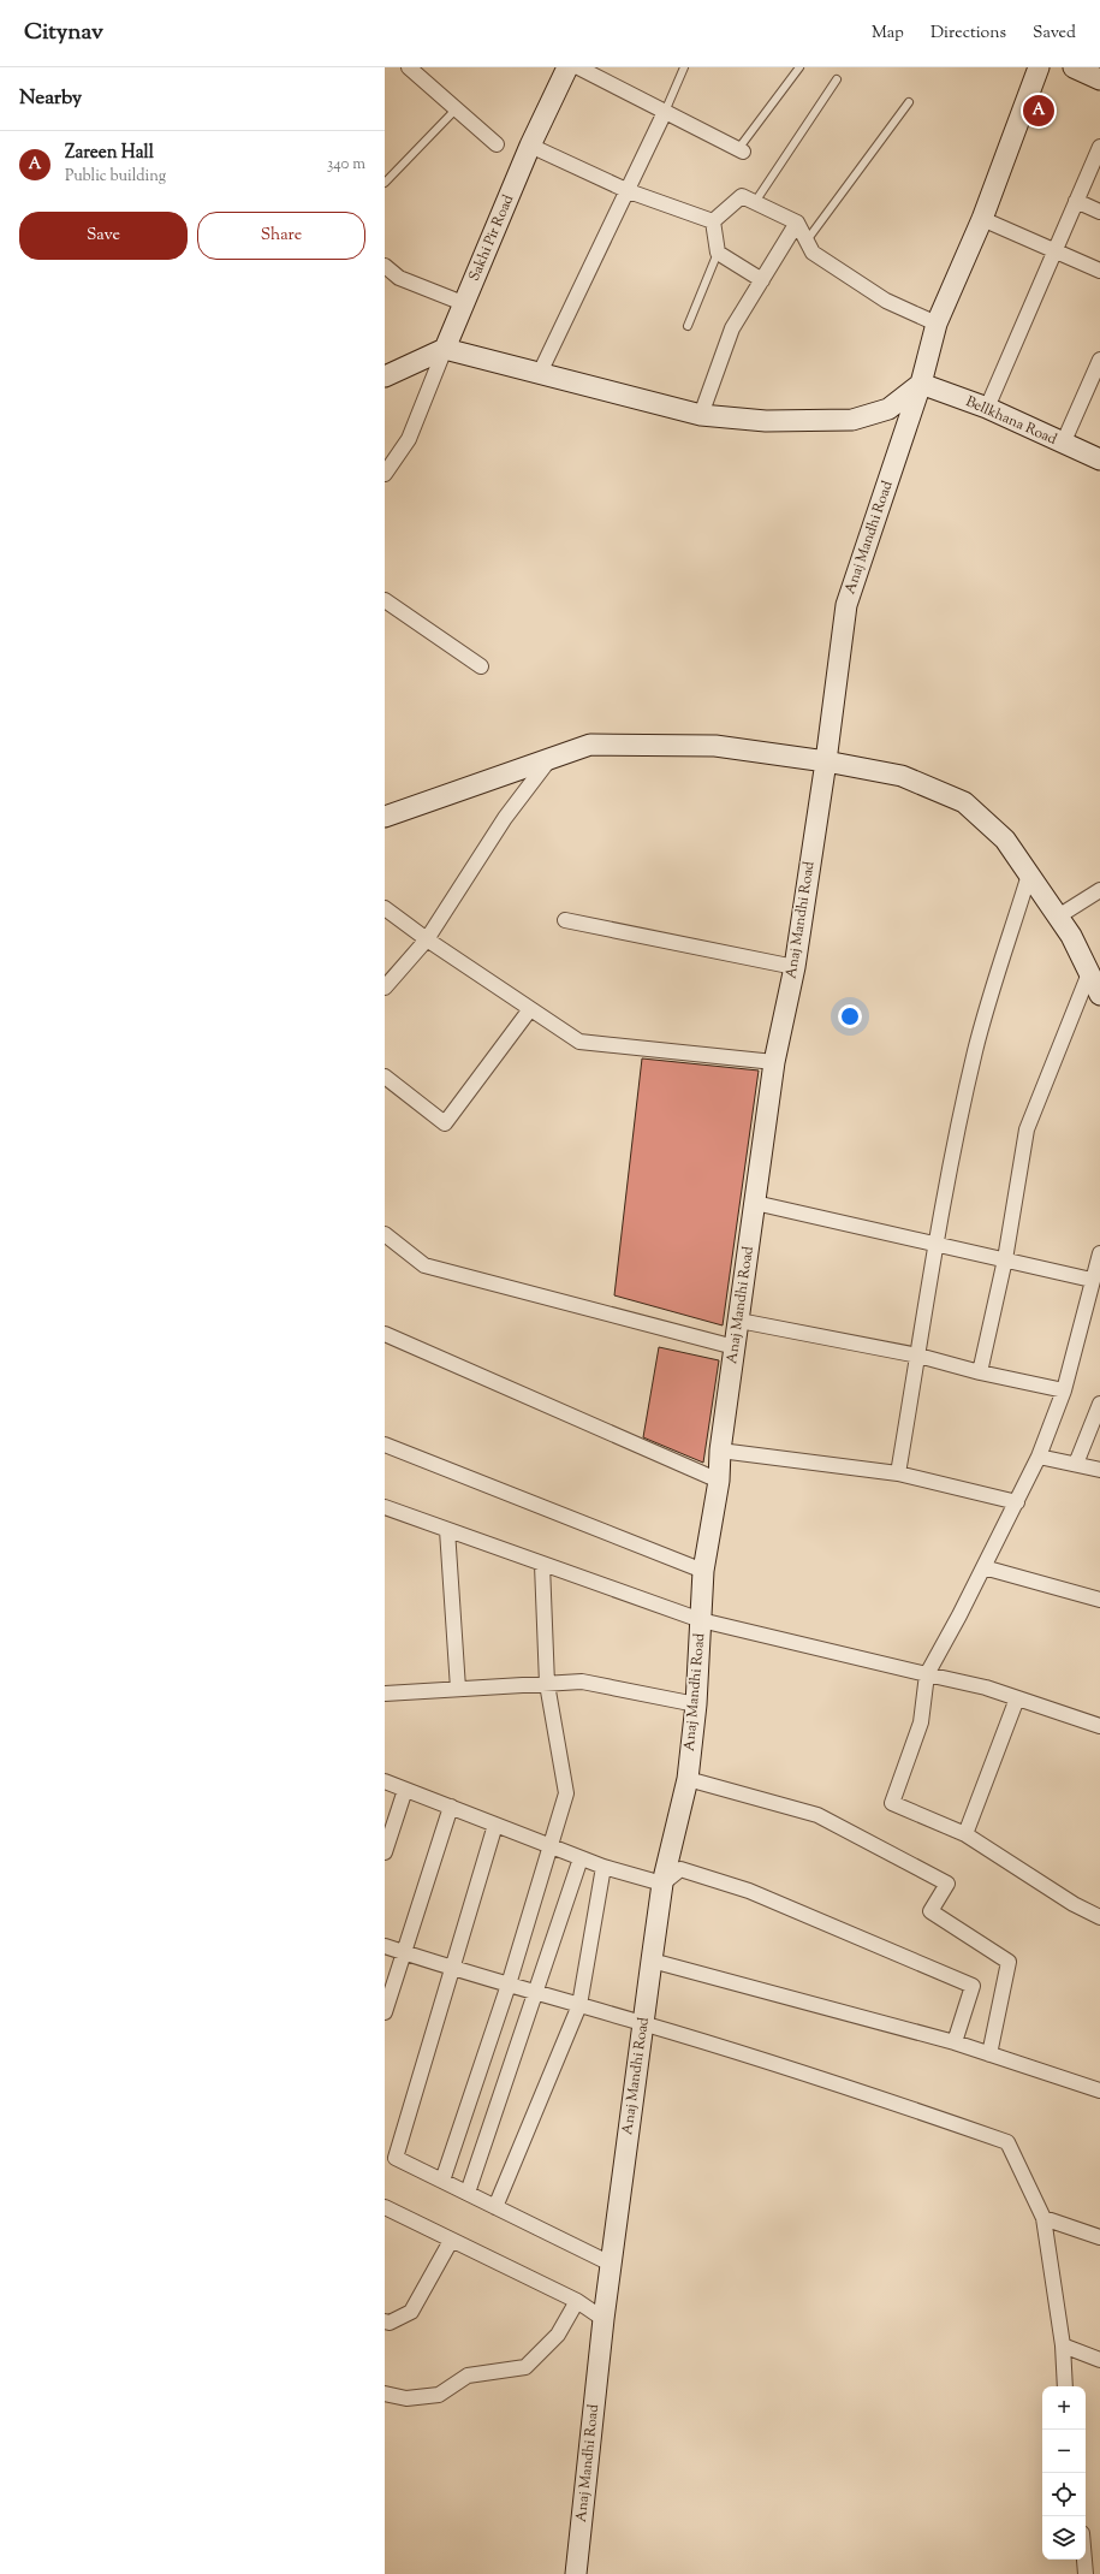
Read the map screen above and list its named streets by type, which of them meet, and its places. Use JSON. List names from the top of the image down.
{
  "streets": {
    "street": ["Sakhi Pir Road", "Bellkhana Road", "Anaj Mandhi Road"]
  },
  "crossings": [
    ["Bellkhana Road", "Anaj Mandhi Road"]
  ],
  "page": {
    "header": "Citynav",
    "nav": ["Map", "Directions", "Saved"],
    "heading": "Nearby",
    "pins": "A",
    "list": [
      {
        "mark": "A",
        "name": "Zareen Hall",
        "note": "Public building",
        "value": "340 m"
      }
    ],
    "buttons": ["Save", "Share"],
    "map_buttons": ["+", "−"]
  }
}
